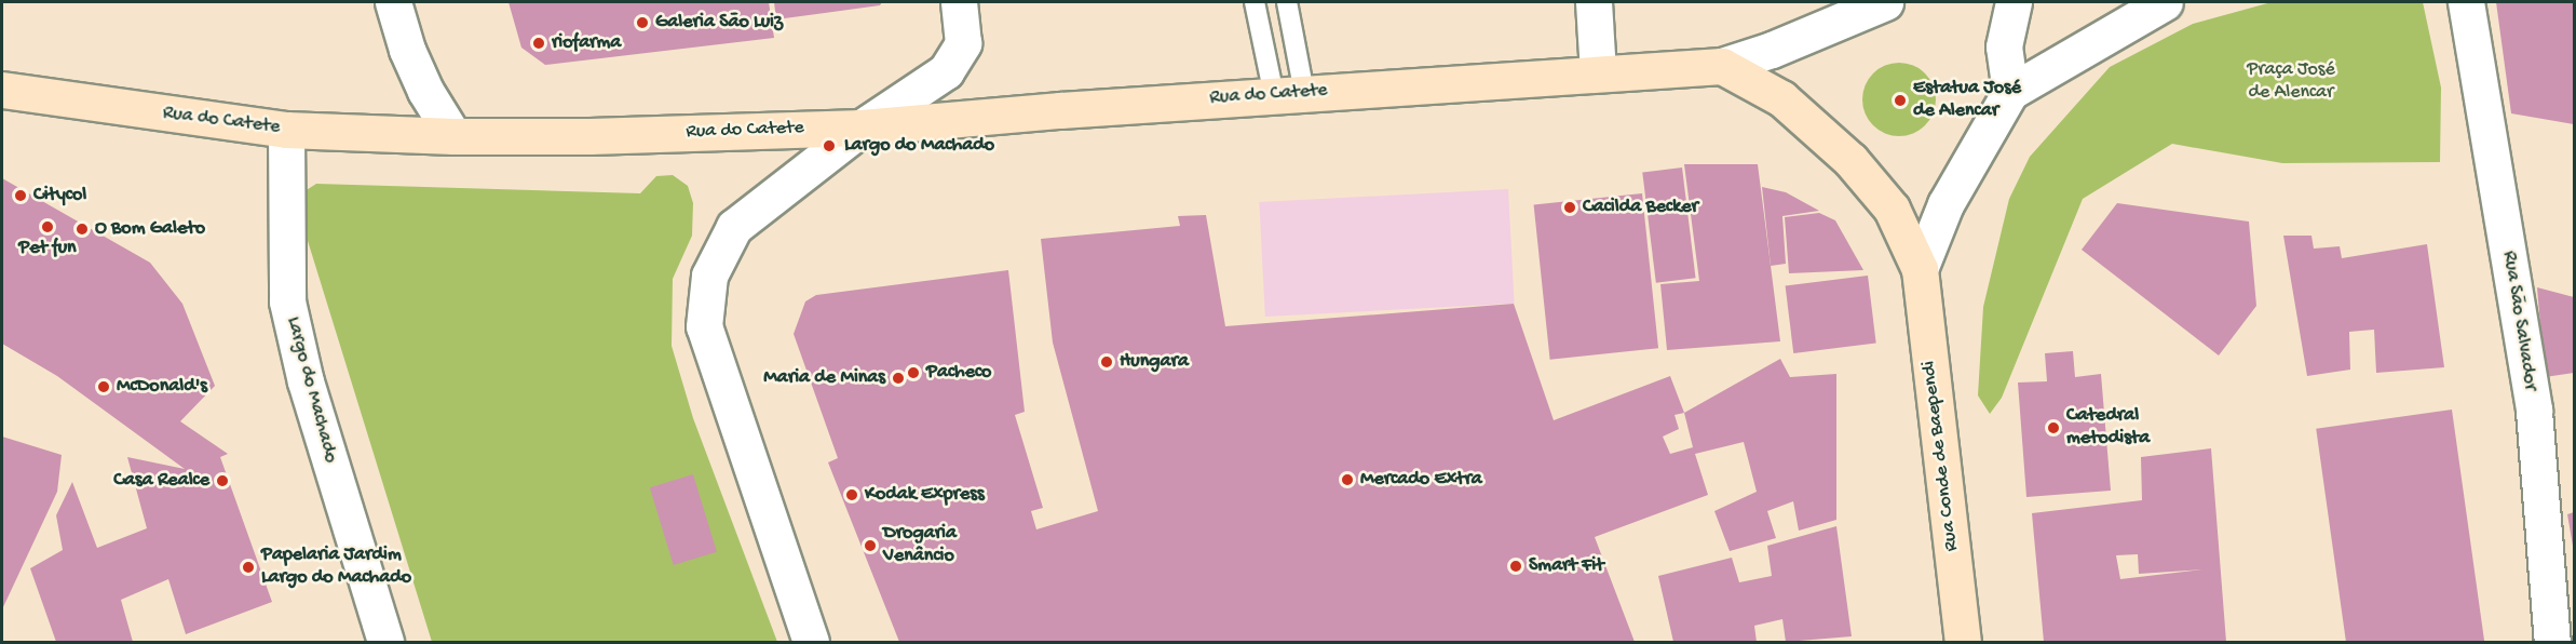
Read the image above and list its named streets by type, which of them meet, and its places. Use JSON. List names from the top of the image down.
{
  "streets": {
    "main road": ["Rua do Catete", "Rua Conde de Baependi"],
    "street": ["Rua São Salvador", "Largo do Machado"]
  },
  "crossings": [
    ["Rua do Catete", "Largo do Machado"]
  ],
  "parks": ["Praça José de Alencar"],
  "places": [
    "Galeria São Luiz",
    "riofarma",
    "Estatua José de Alencar",
    "Largo do Machado",
    "Citycol",
    "Cacilda Becker",
    "Pet fun",
    "O Bom Galeto",
    "Hungara",
    "Pacheco",
    "Maria de Minas",
    "McDonald's",
    "Catedral metodista",
    "Mercado Extra",
    "Casa Realce",
    "Kodak Express",
    "Drogaria Venâncio",
    "Smart Fit",
    "Papelaria Jardim Largo do Machado"
  ]
}
